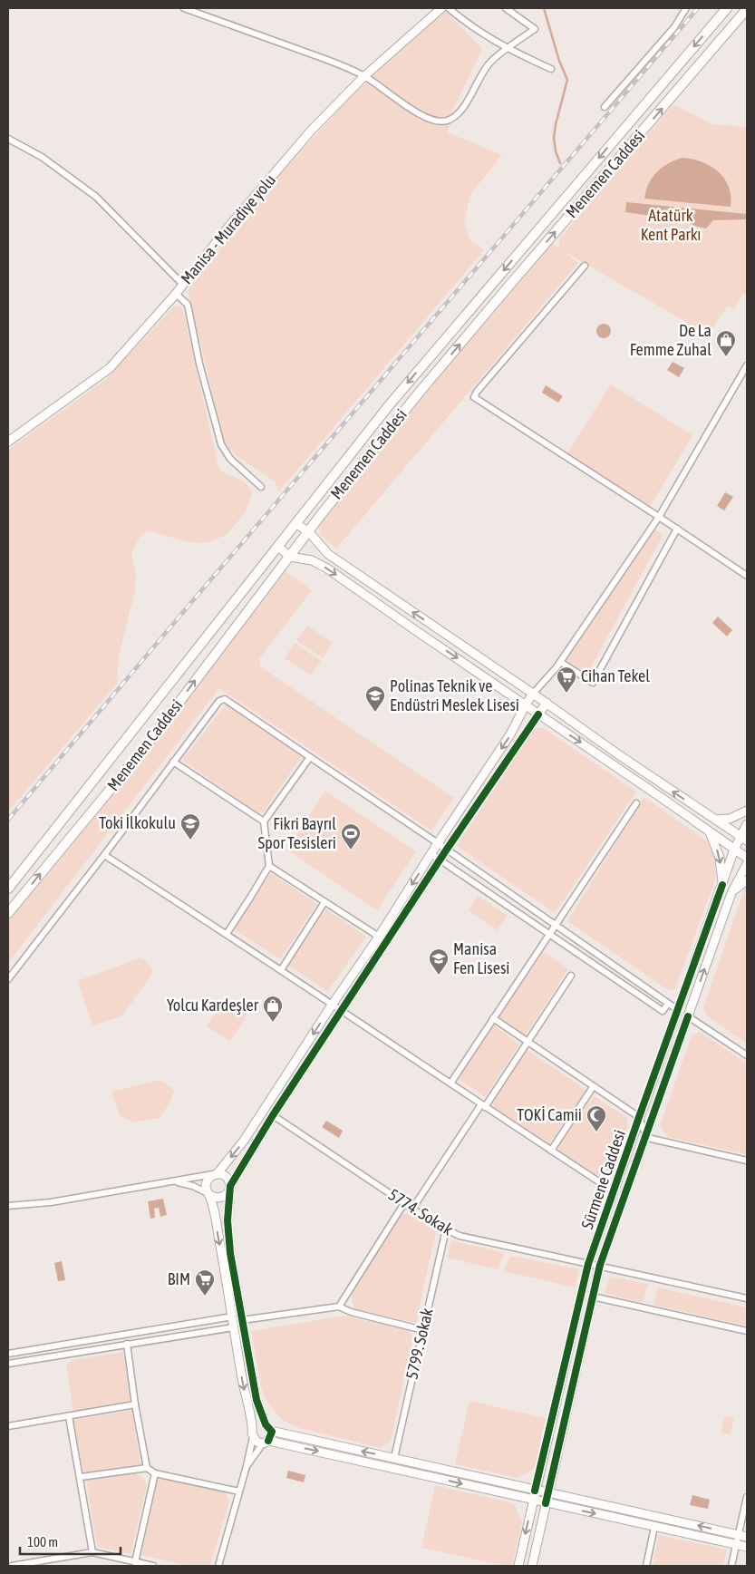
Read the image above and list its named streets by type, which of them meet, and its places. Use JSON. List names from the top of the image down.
{
  "streets": {
    "main road": ["Menemen Caddesi"],
    "street": [
      "Manisa - Muradiye yolu",
      "Sürmene Caddesi",
      "5774. Sokak",
      "5799. Sokak"
    ]
  },
  "crossings": [
    ["Sürmene Caddesi", "5774. Sokak"],
    ["5774. Sokak", "5799. Sokak"]
  ],
  "parks": ["Atatürk Kent Parkı"],
  "places": {
    "shop": ["De La Femme Zuhal", "Yolcu Kardeşler"],
    "supermarket": ["Cihan Tekel", "BIM"],
    "school or university": ["Polinas Teknik ve Endüstri Meslek Lisesi", "Toki İlkokulu", "Manisa Fen Lisesi"],
    "sports": ["Fikri Bayrıl Spor Tesisleri"],
    "mosque": ["TOKİ Camii"]
  },
  "scale_bar": "100 m"
}
